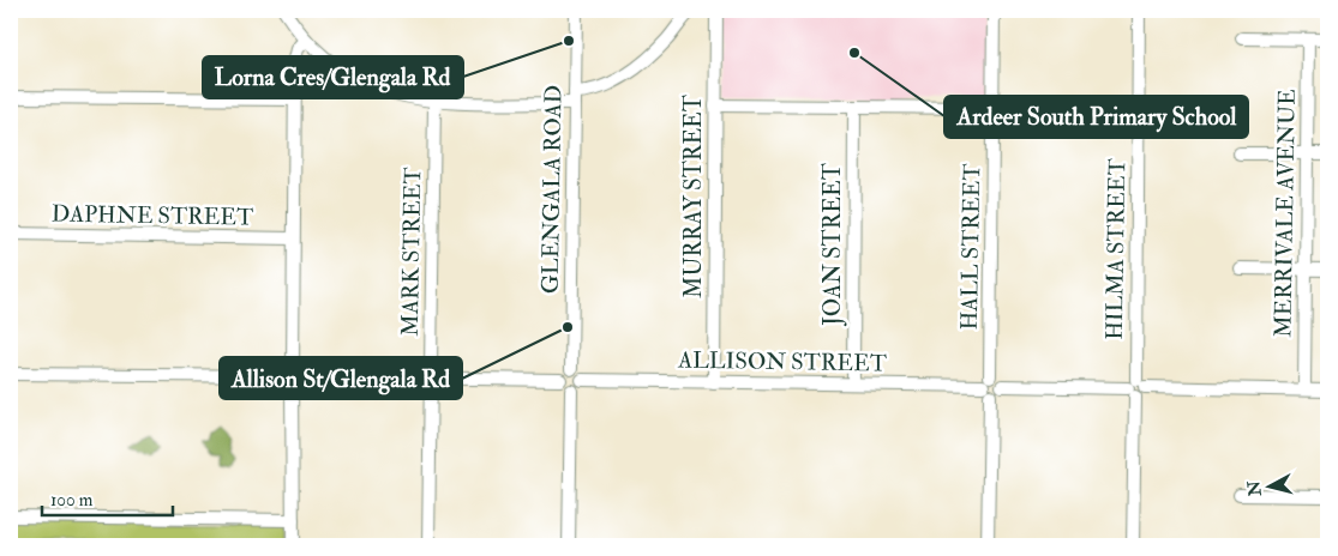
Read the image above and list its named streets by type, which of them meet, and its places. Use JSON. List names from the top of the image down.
{
  "streets": {
    "street": [
      "GLENGALA ROAD",
      "MURRAY STREET",
      "MERRIVALE AVENUE",
      "DAPHNE STREET",
      "JOAN STREET",
      "HALL STREET",
      "HILMA STREET",
      "MARK STREET",
      "ALLISON STREET"
    ]
  },
  "crossings": [
    ["GLENGALA ROAD", "ALLISON STREET"],
    ["MURRAY STREET", "ALLISON STREET"],
    ["JOAN STREET", "ALLISON STREET"],
    ["HALL STREET", "ALLISON STREET"]
  ],
  "places": ["Lorna Cres/Glengala Rd", "Ardeer South Primary School", "Allison St/Glengala Rd"],
  "scale_bar": "100 m",
  "north": "left"
}
